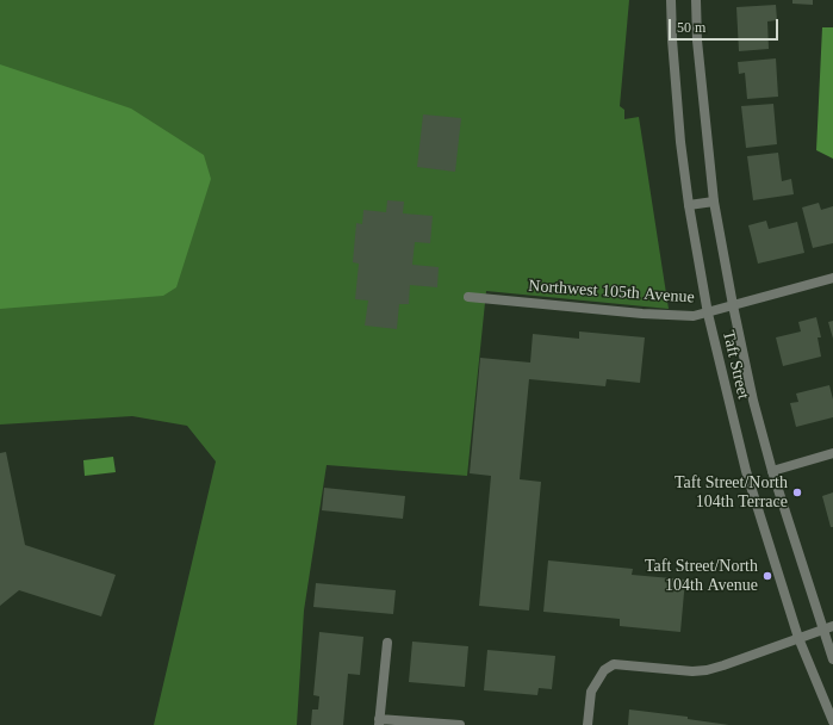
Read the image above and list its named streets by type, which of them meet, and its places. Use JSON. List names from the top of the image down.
{
  "streets": {
    "street": ["Northwest 105th Avenue", "Taft Street"]
  },
  "crossings": [
    ["Northwest 105th Avenue", "Taft Street"]
  ],
  "places": ["Taft Street/North 104th Terrace", "Taft Street/North 104th Avenue"],
  "scale_bar": "50 m"
}
